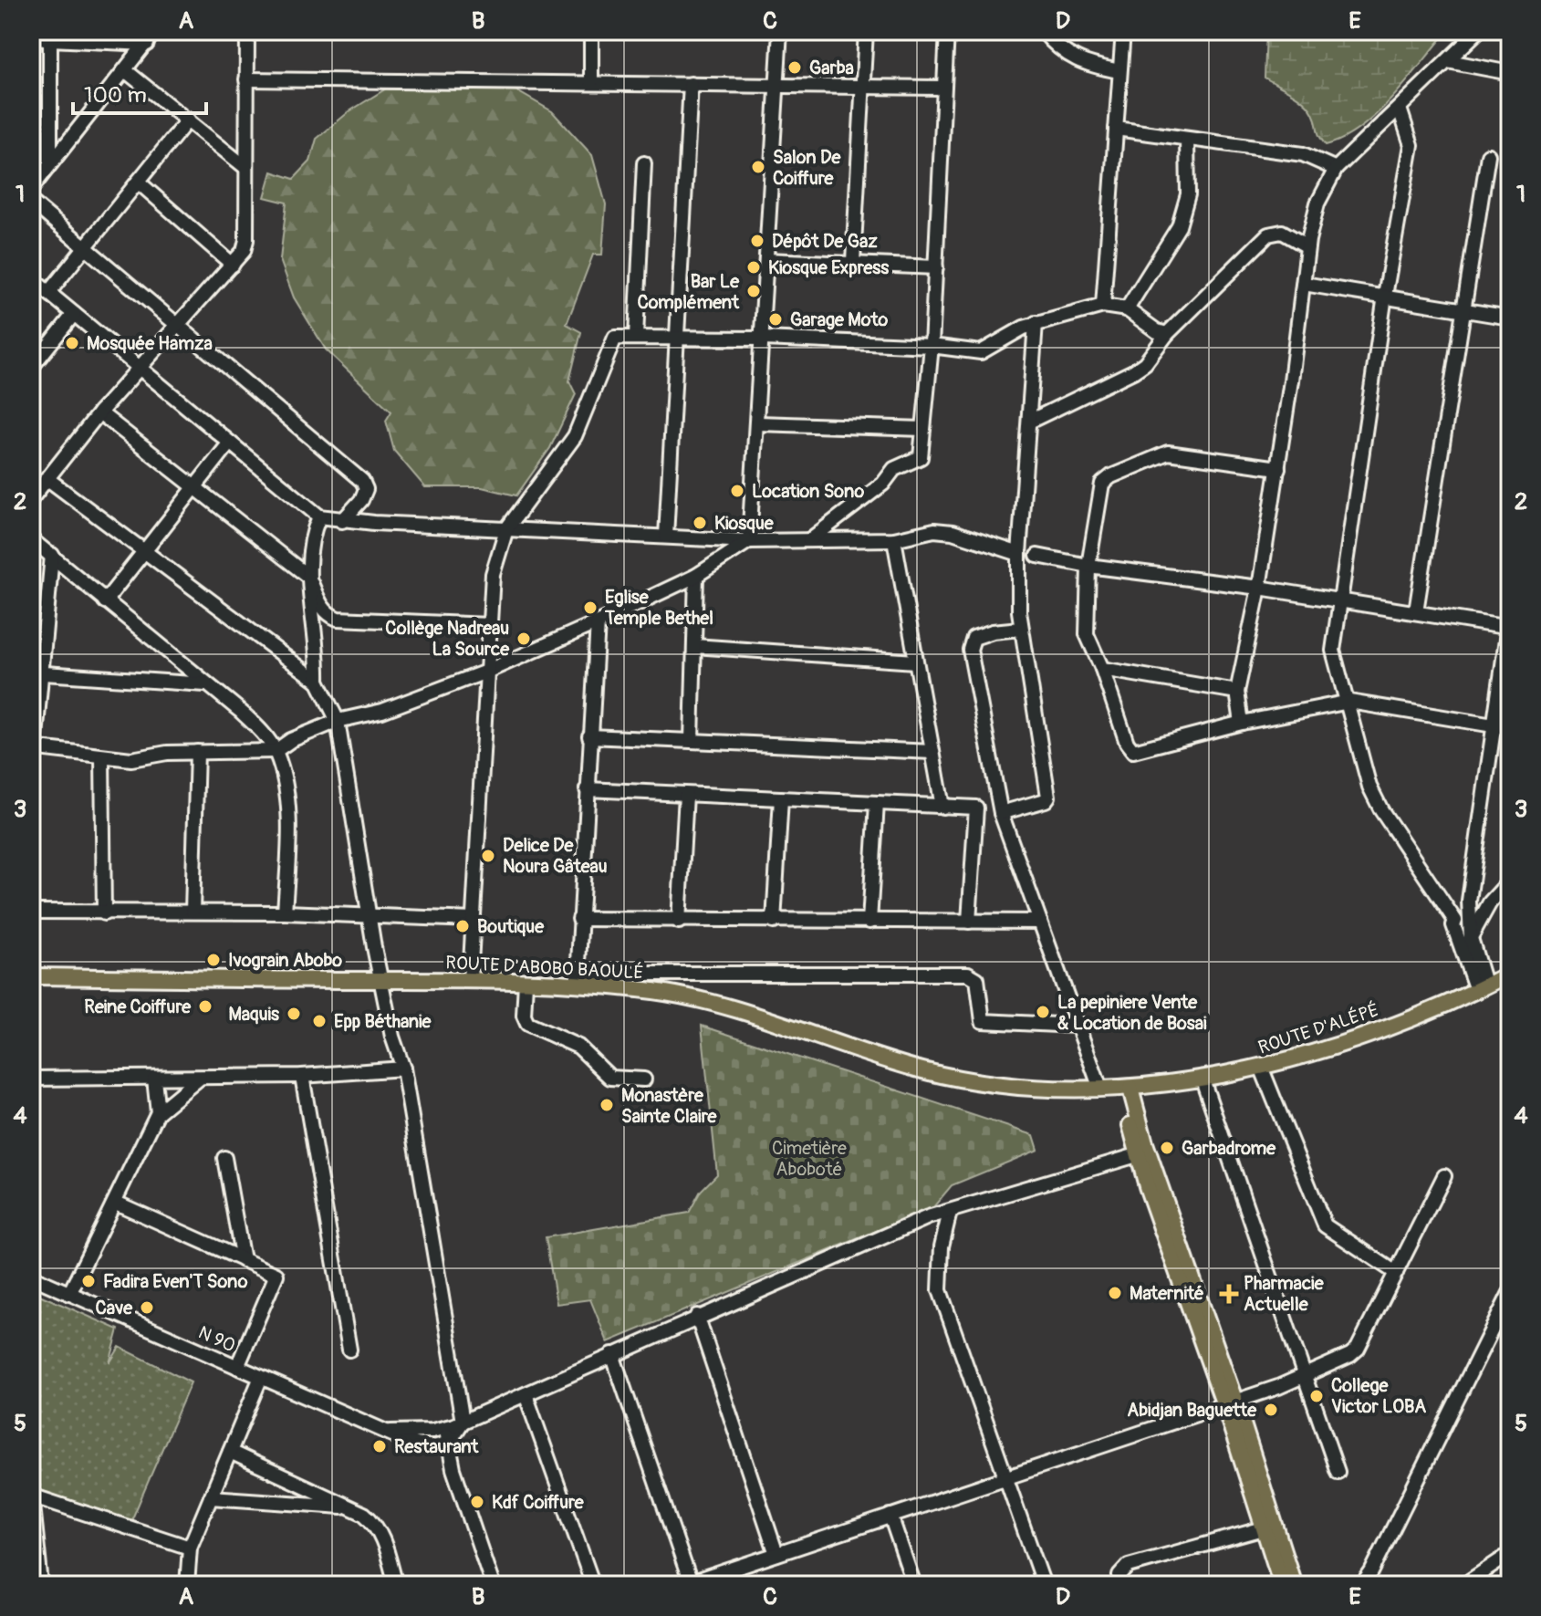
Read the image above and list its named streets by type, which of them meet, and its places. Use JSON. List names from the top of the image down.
{
  "streets": {
    "main road": ["ROUTE D'ABOBO BAOULÉ", "ROUTE D'ALÉPÉ"],
    "street": ["N 90"]
  },
  "crossings": [
    ["ROUTE D'ABOBO BAOULÉ", "ROUTE D'ALÉPÉ"]
  ],
  "parks": ["Cimetière Aboboté"],
  "places": {
    "other": [
      "Garba",
      "Salon De Coiffure",
      "Dépôt De Gaz",
      "Kiosque Express",
      "Bar Le Complément",
      "Garage Moto",
      "Mosquée Hamza",
      "Location Sono",
      "Kiosque",
      "Eglise Temple Bethel",
      "Collège Nadreau La Source",
      "Delice De Noura Gâteau",
      "Boutique",
      "Ivograin Abobo",
      "Reine Coiffure",
      "La pepiniere Vente & Location de Bosai",
      "Maquis",
      "Epp Béthanie",
      "Monastère Sainte Claire",
      "Garbadrome",
      "Fadira Even'T Sono",
      "Maternité",
      "Cave",
      "College Victor LOBA",
      "Abidjan Baguette",
      "Restaurant",
      "Kdf Coiffure"
    ],
    "health": ["Pharmacie Actuelle"]
  },
  "scale_bar": "100 m",
  "grid": {
    "columns": [
      "A",
      "B",
      "C",
      "D",
      "E"
    ],
    "rows": [
      "1",
      "2",
      "3",
      "4",
      "5"
    ]
  }
}
